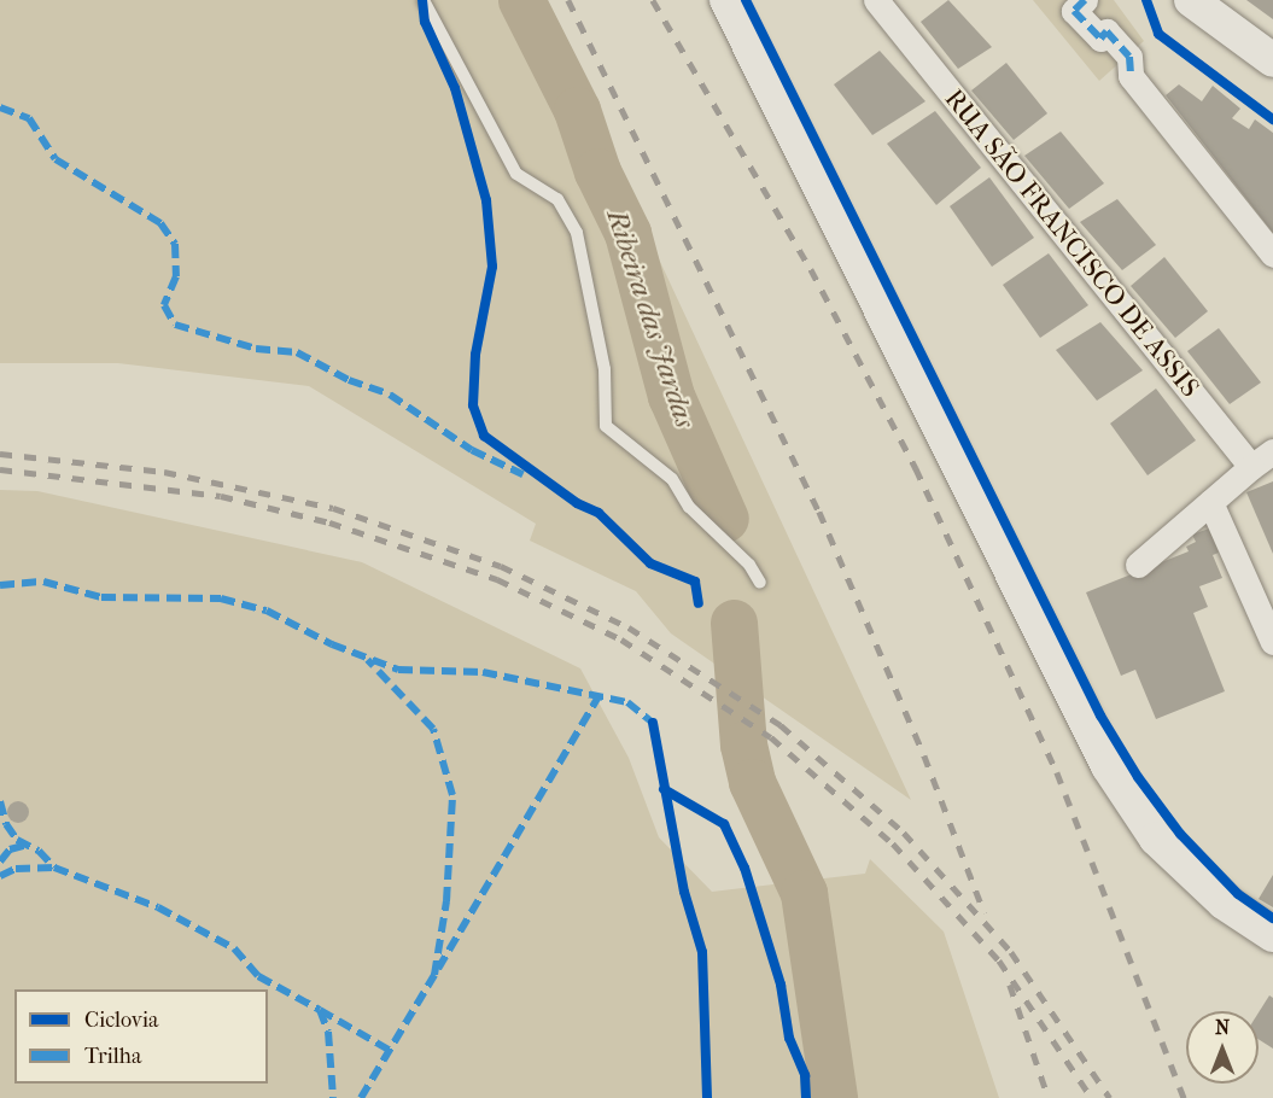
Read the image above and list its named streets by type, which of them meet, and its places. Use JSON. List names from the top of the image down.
{
  "streets": {
    "street": ["RUA SÃO FRANCISCO DE ASSIS"]
  },
  "water": ["Ribeira das Jardas"],
  "legend": ["Ciclovia", "Trilha"],
  "north": "top"
}
